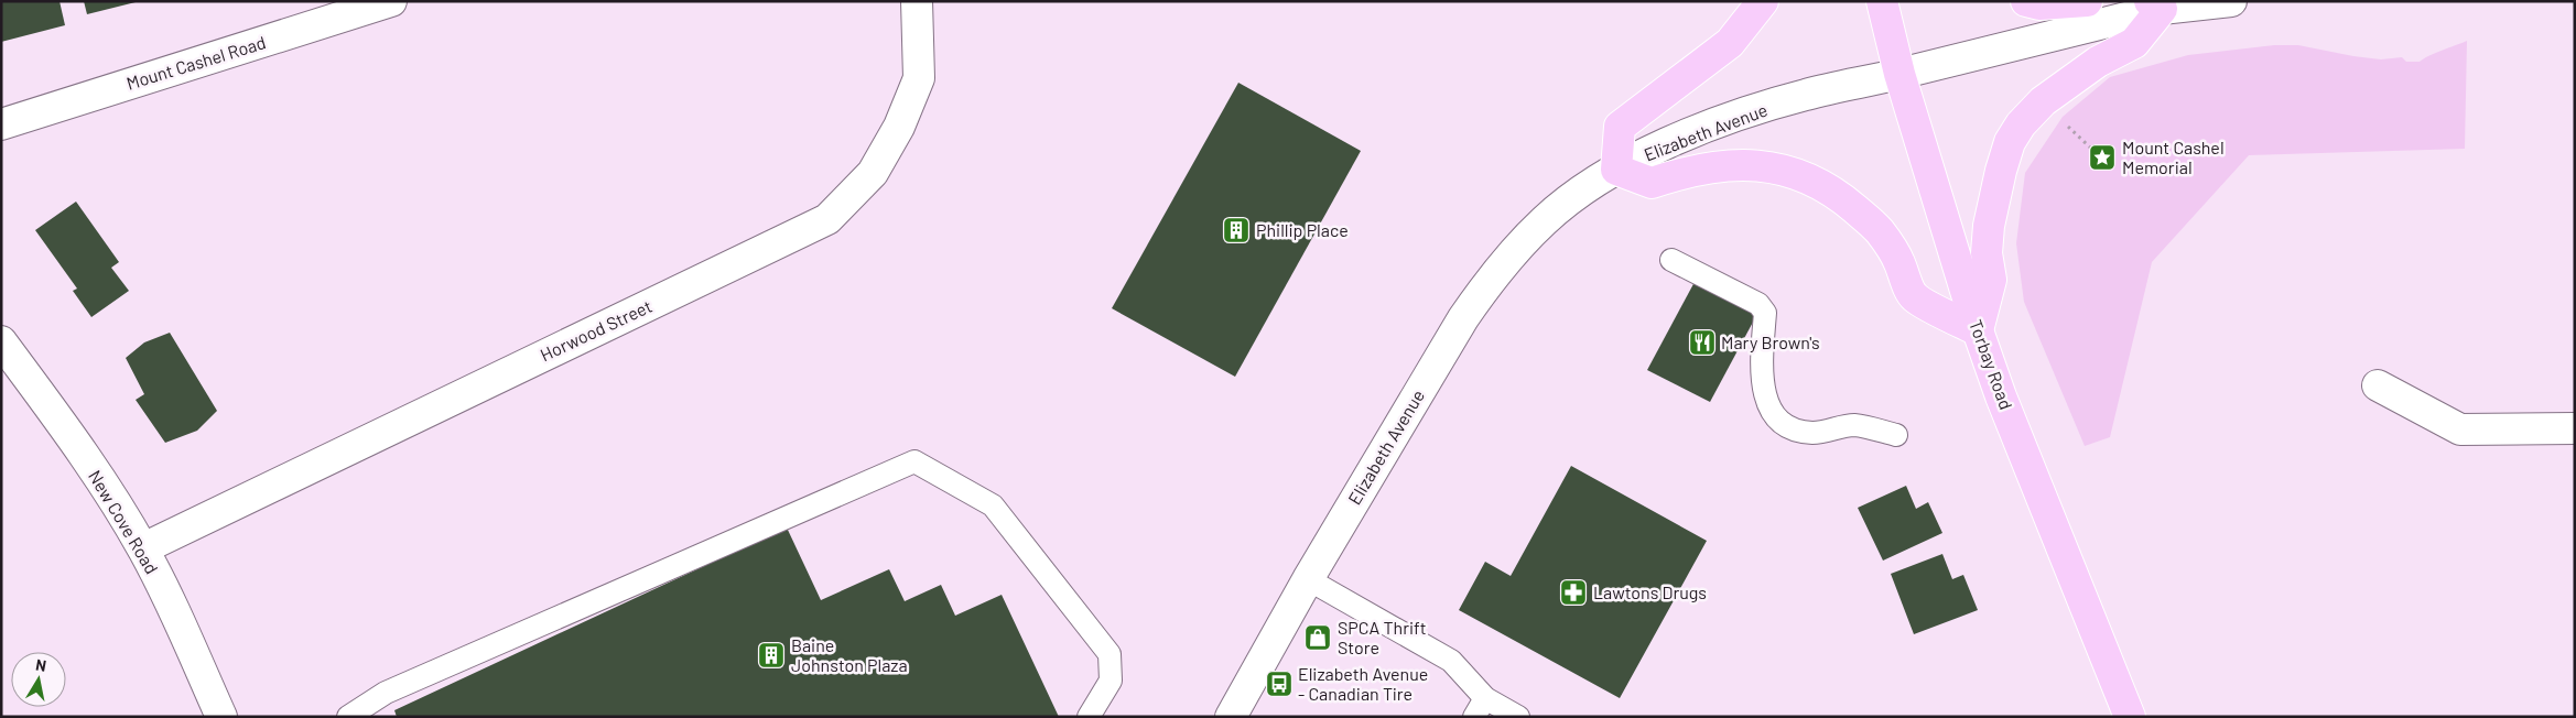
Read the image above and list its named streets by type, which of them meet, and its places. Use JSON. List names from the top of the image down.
{
  "streets": {
    "main road": ["Torbay Road"],
    "street": [
      "Mount Cashel Road",
      "Elizabeth Avenue",
      "Horwood Street",
      "New Cove Road"
    ]
  },
  "crossings": [
    ["Elizabeth Avenue", "Torbay Road"],
    ["Horwood Street", "New Cove Road"]
  ],
  "places": {
    "place": ["Mount Cashel Memorial"],
    "building": ["Phillip Place", "Baine Johnston Plaza"],
    "restaurant": ["Mary Brown's"],
    "pharmacy": ["Lawtons Drugs"],
    "shop": ["SPCA Thrift Store"],
    "bus stop": ["Elizabeth Avenue - Canadian Tire"]
  },
  "north": "top"
}
